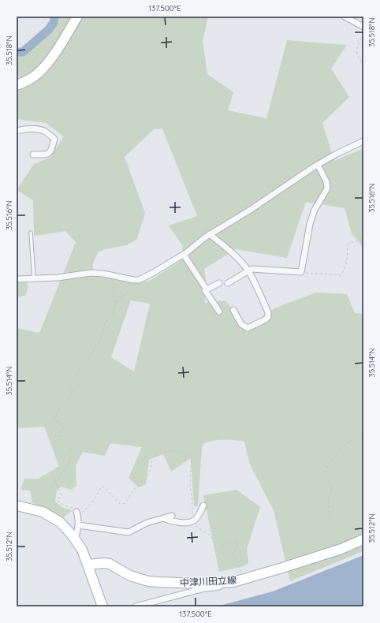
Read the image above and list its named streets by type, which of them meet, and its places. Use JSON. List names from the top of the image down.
{
  "streets": {
    "main road": ["中津川田立線"]
  },
  "coordinates": [
    "137.500°E",
    "35.518°N",
    "35.516°N",
    "35.514°N",
    "35.512°N"
  ]
}
